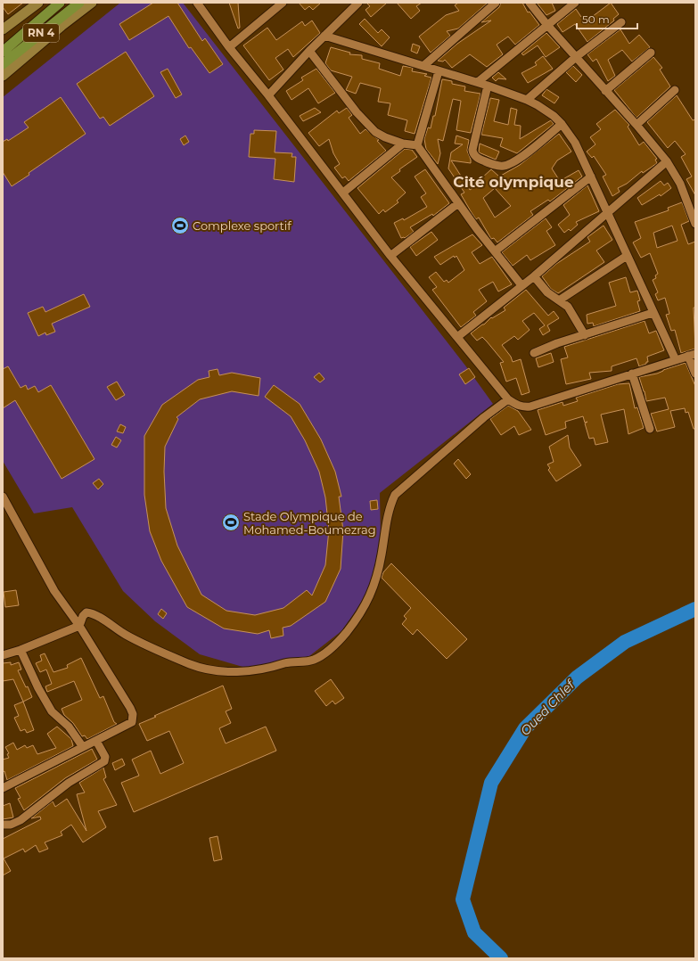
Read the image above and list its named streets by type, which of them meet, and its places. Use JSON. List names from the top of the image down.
{
  "streets": {
    "highway": ["RN 4"]
  },
  "districts": ["Cité olympique"],
  "water": ["Oued Chlef"],
  "places": {
    "sports": ["Complexe sportif", "Stade Olympique de Mohamed-Boumezrag"]
  },
  "scale_bar": "50 m"
}
